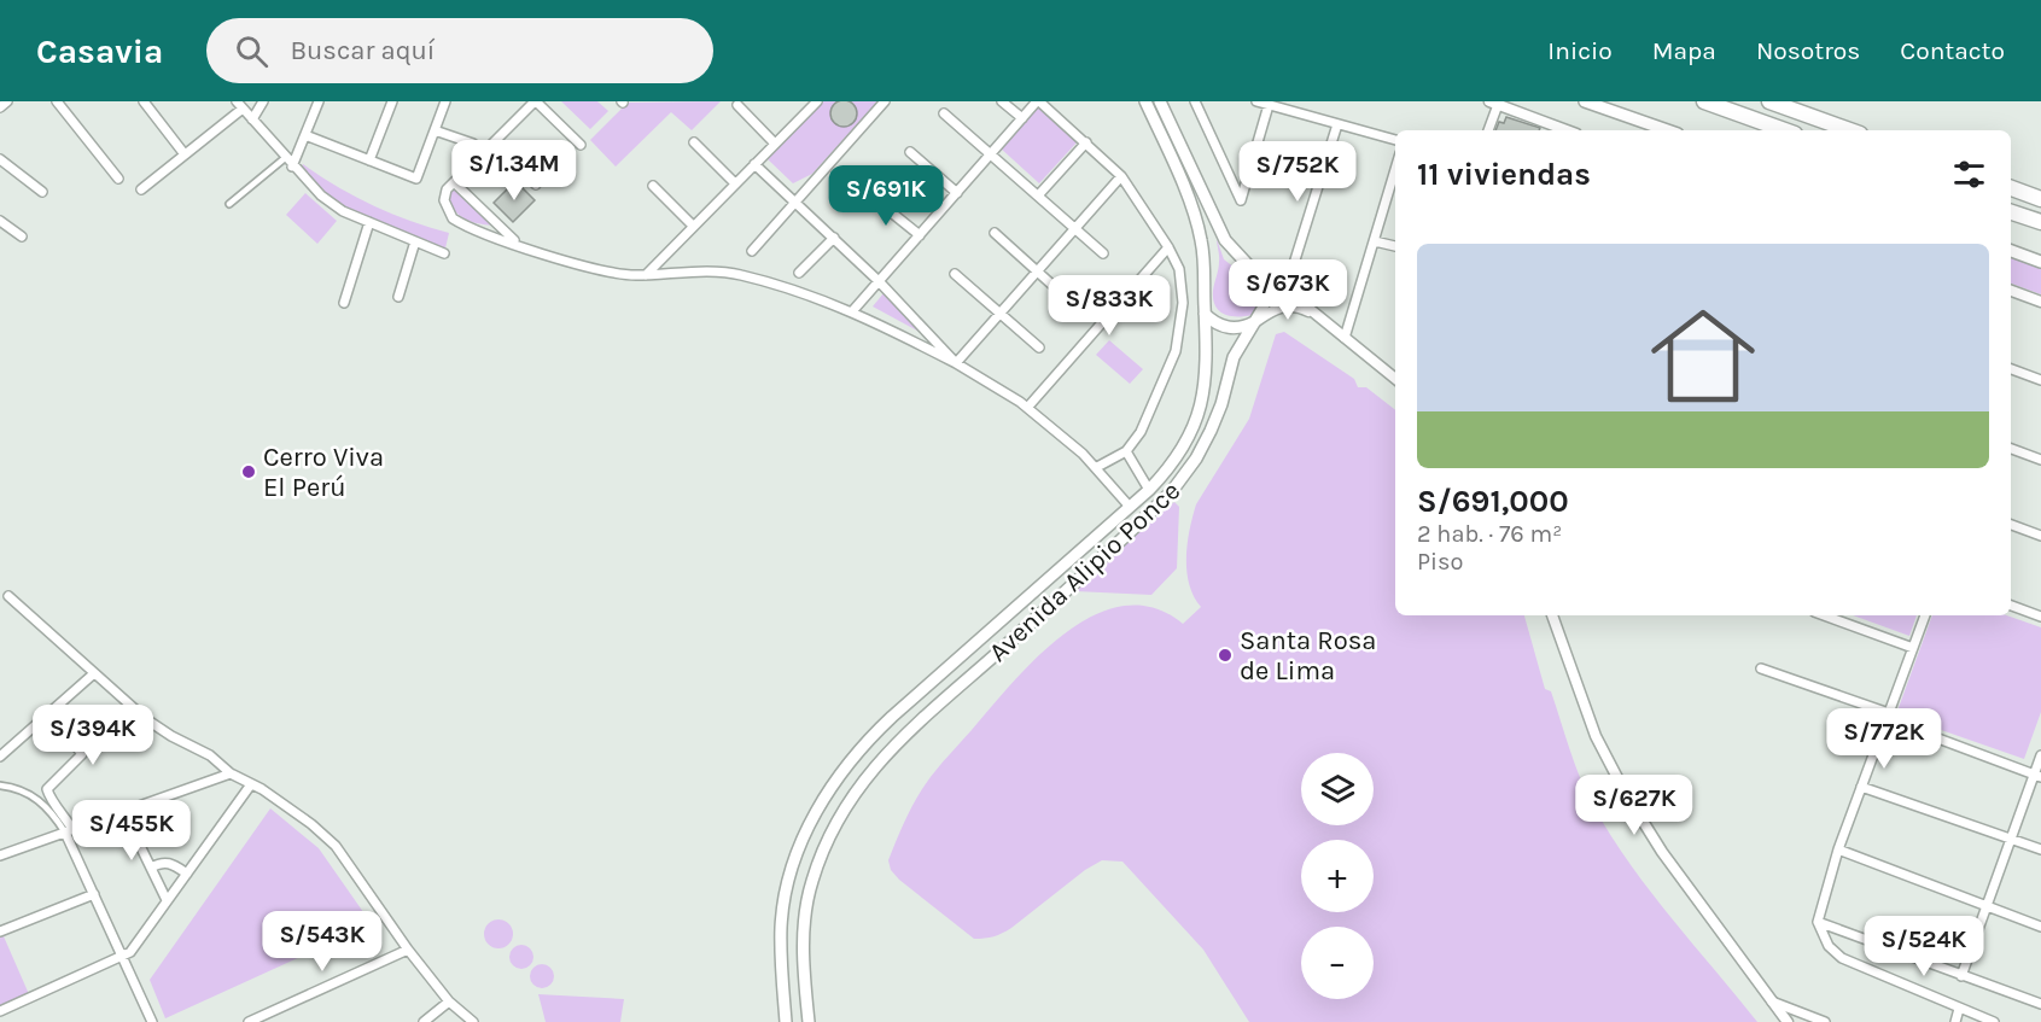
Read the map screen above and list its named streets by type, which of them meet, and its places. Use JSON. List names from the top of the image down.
{
  "streets": {
    "main road": ["Avenida Alipio Ponce"]
  },
  "places": ["Cerro Viva El Perú", "Santa Rosa de Lima"],
  "page": {
    "header": "Casavia",
    "search": "Buscar aquí",
    "nav": [
      "Inicio",
      "Mapa",
      "Nosotros",
      "Contacto"
    ],
    "heading": "11 viviendas",
    "price": [
      "S/1.34M",
      "S/752K",
      "S/691K",
      "S/673K",
      "S/833K",
      "S/394K",
      "S/772K",
      "S/627K",
      "S/455K",
      "S/543K",
      "S/524K"
    ],
    "list": [
      {
        "name": "S/691,000",
        "note": "2 hab. · 76 m² · Piso"
      }
    ],
    "map_buttons": ["+", "−"]
  }
}
